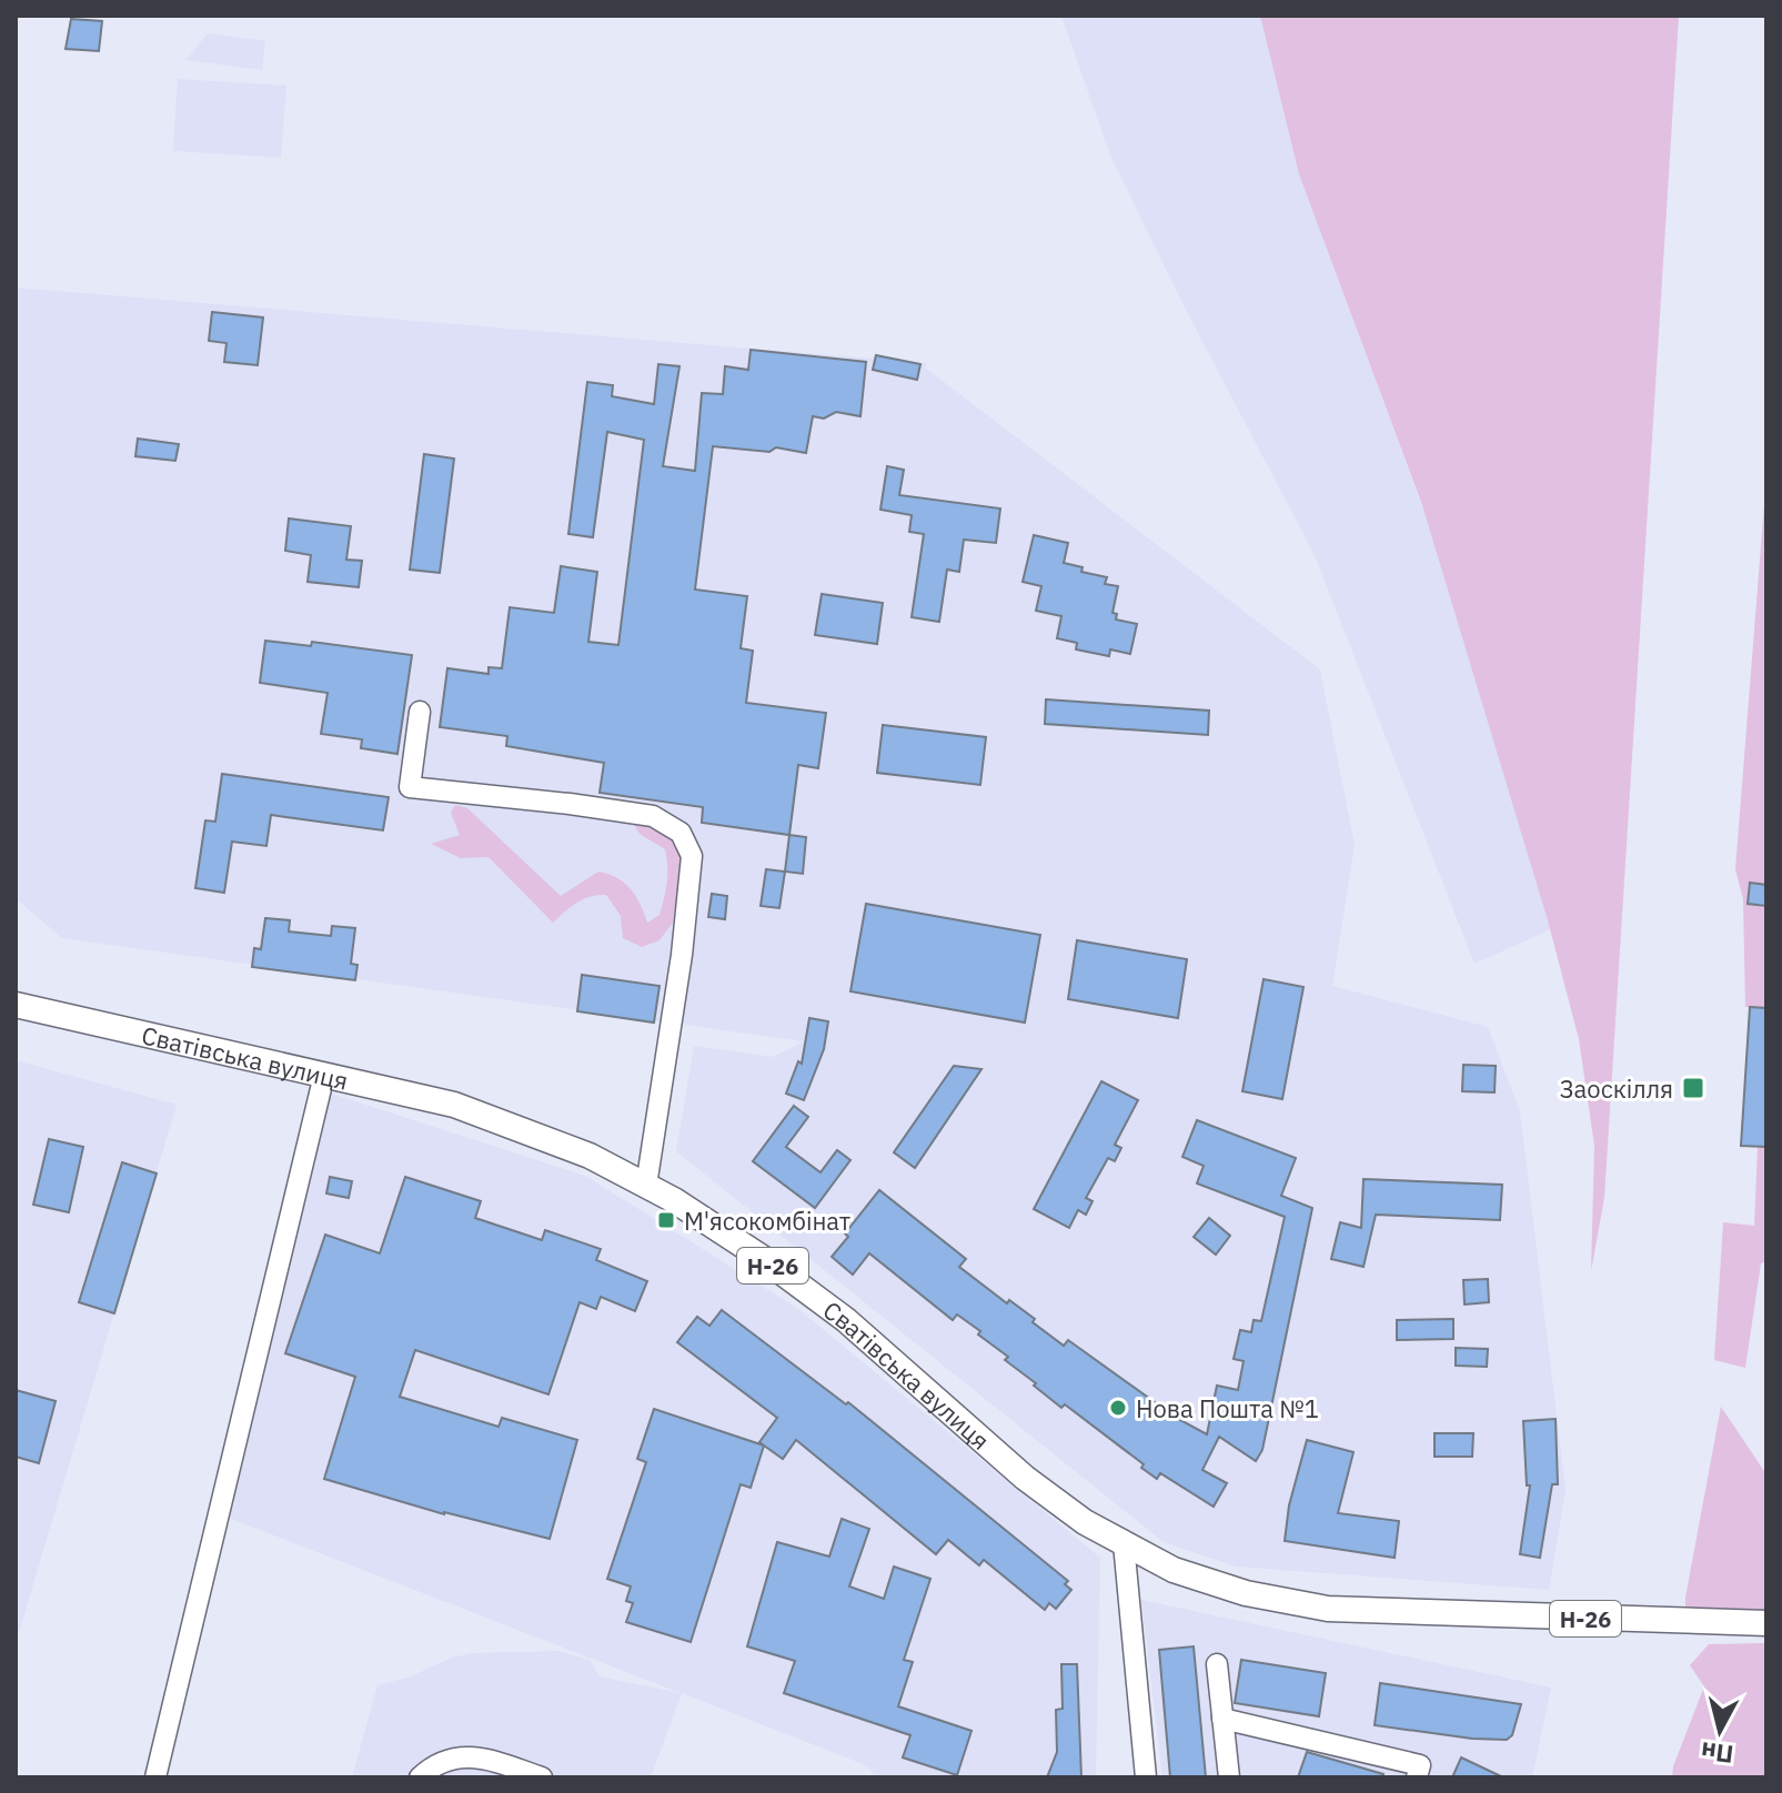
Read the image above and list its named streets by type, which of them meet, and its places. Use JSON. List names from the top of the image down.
{
  "streets": {
    "main road": ["Сватівська вулиця", "Н-26"]
  },
  "places": {
    "transit": ["Заоскiлля", "М'ясокомбінат"],
    "other": ["Нова Пошта №1"]
  },
  "north": "bottom"
}
